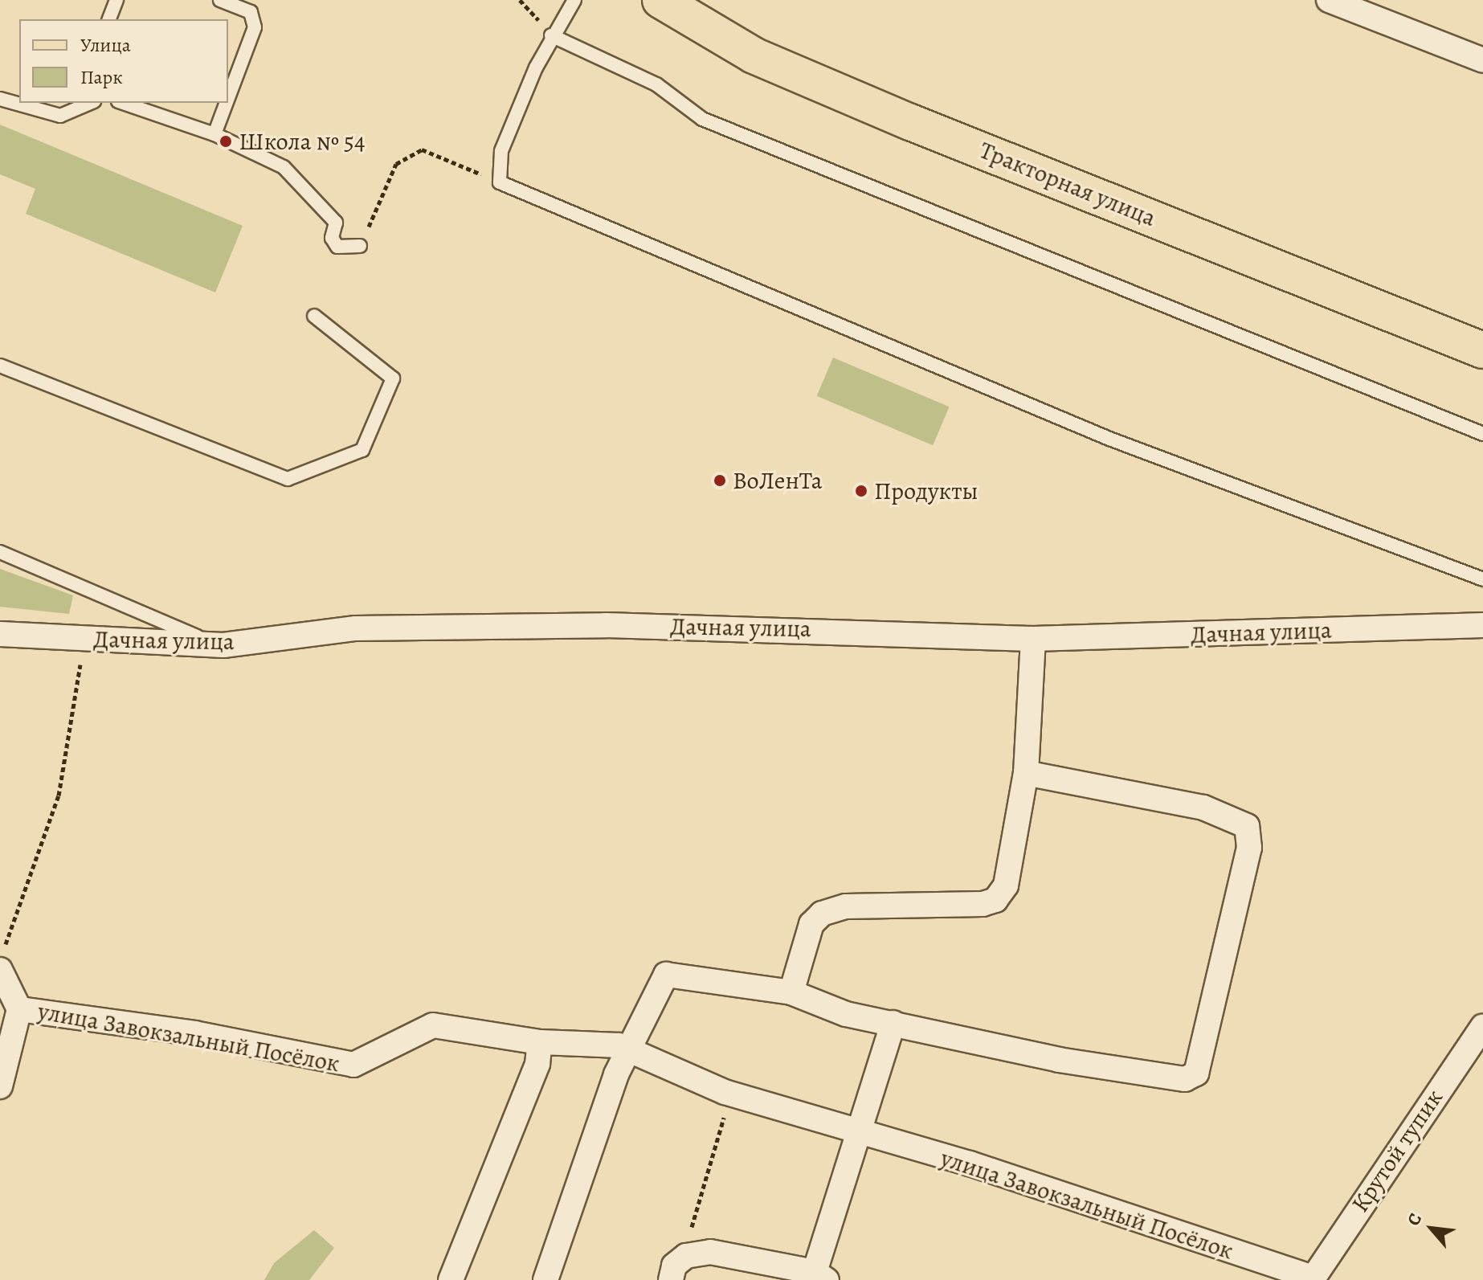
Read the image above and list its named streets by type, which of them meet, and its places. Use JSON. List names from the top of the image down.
{
  "streets": {
    "main road": ["Тракторная улица"],
    "street": ["Дачная улица", "улица Завокзальный Посёлок", "Крутой тупик"]
  },
  "crossings": [
    ["улица Завокзальный Посёлок", "Крутой тупик"]
  ],
  "places": ["Школа № 54", "ВоЛенТа", "Продукты"],
  "legend": ["Улица", "Парк"],
  "north": "top left"
}
